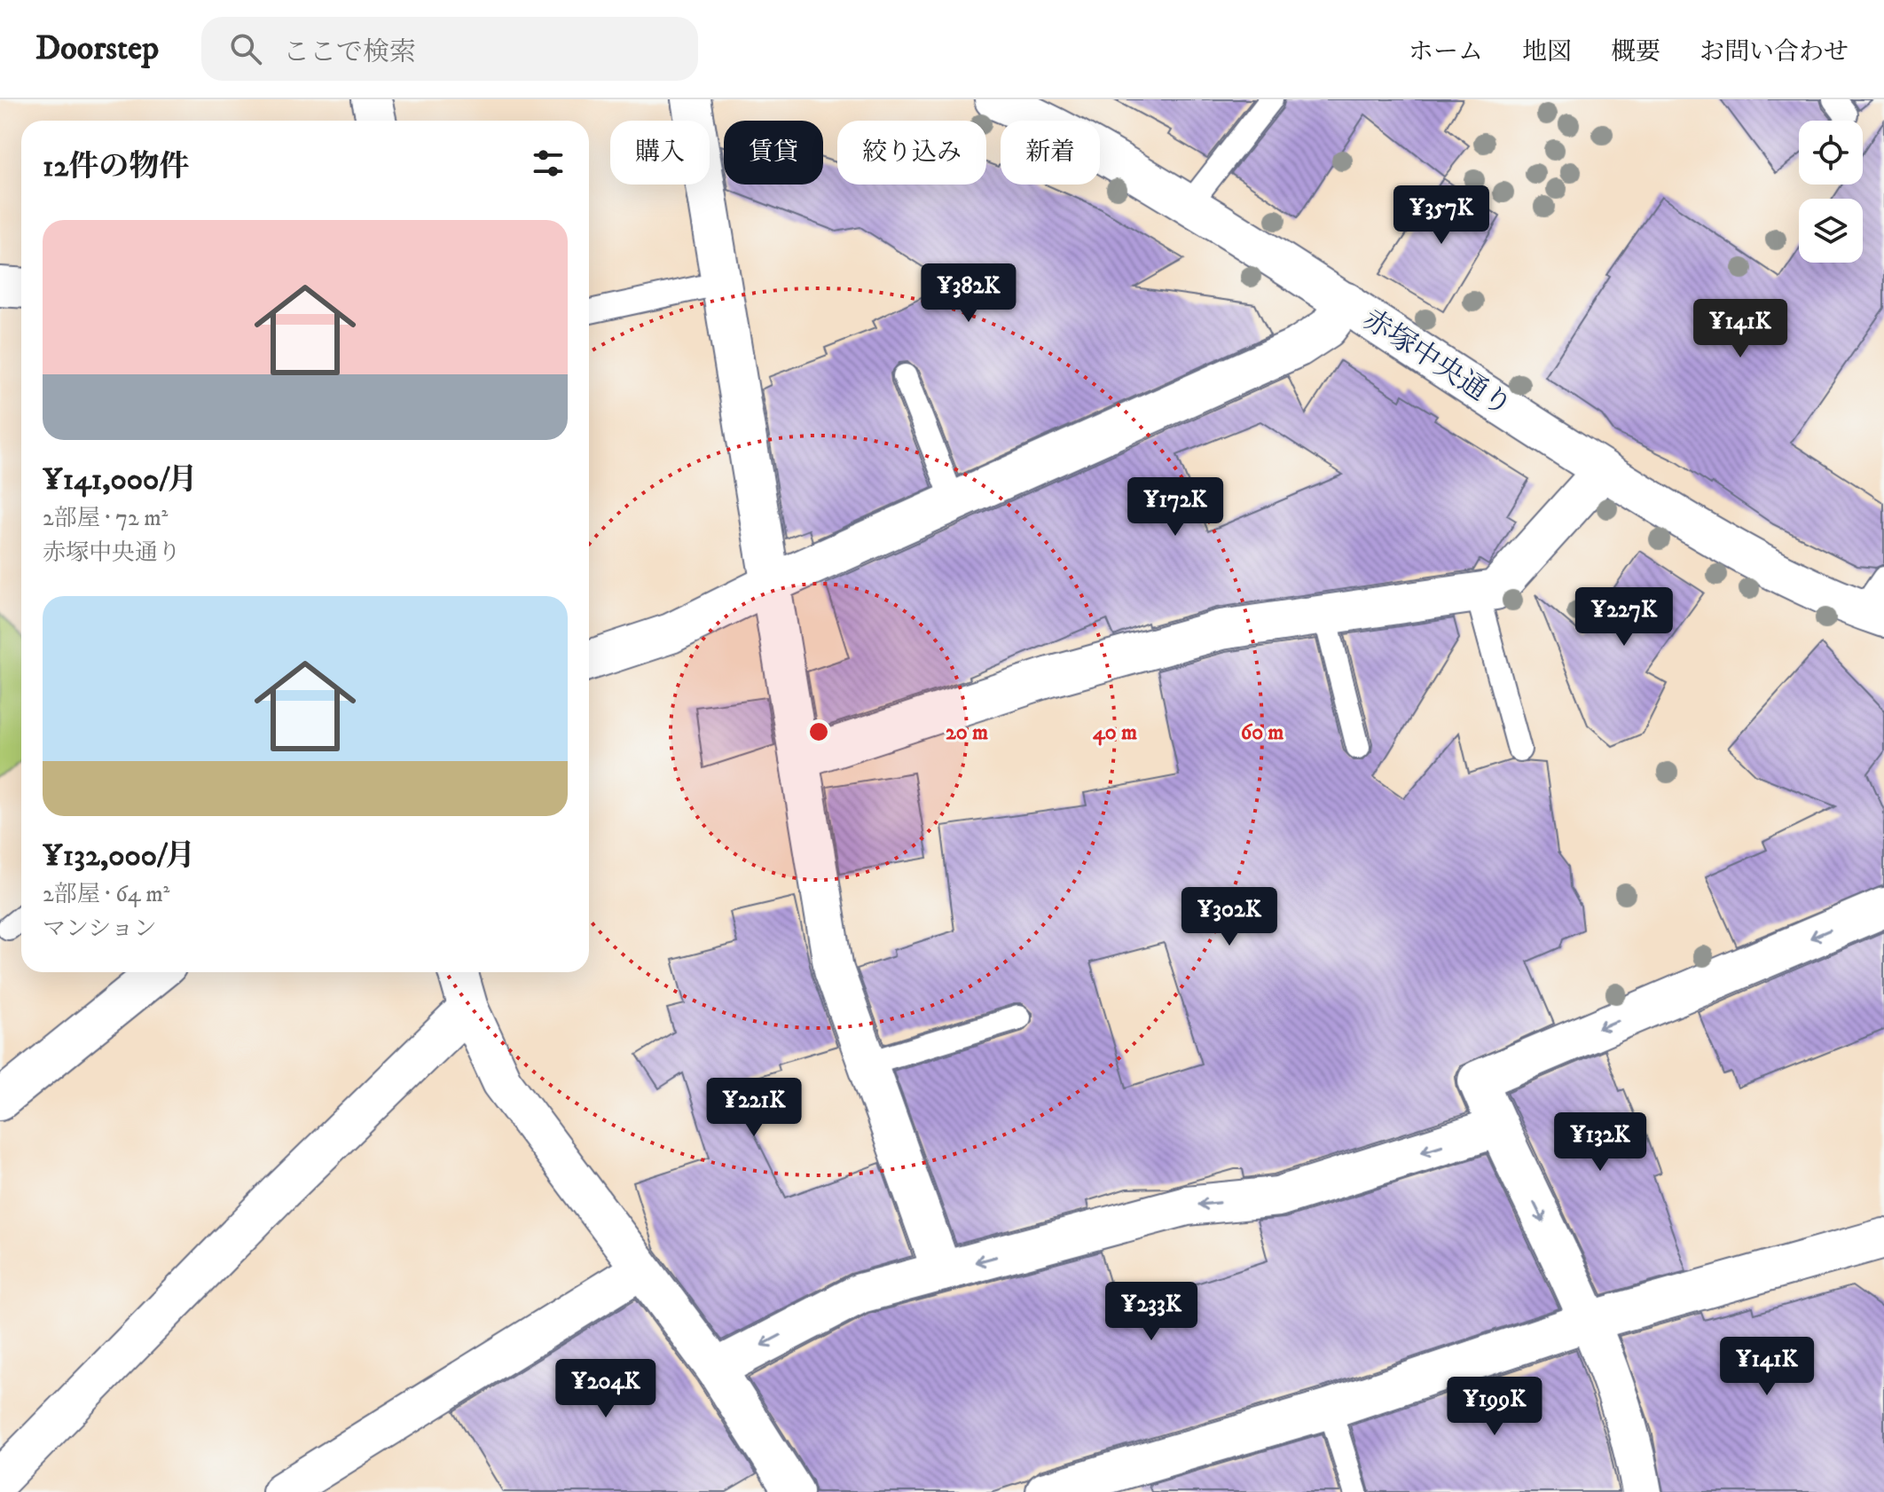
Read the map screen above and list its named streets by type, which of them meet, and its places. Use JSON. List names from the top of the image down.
{
  "streets": {
    "street": ["赤塚中央通り"]
  },
  "page": {
    "header": "Doorstep",
    "search": "ここで検索",
    "nav": [
      "ホーム",
      "地図",
      "概要",
      "お問い合わせ"
    ],
    "chip": [
      "購入",
      "賃貸",
      "絞り込み",
      "新着"
    ],
    "heading": "12件の物件",
    "price": [
      "¥357K",
      "¥382K",
      "¥141K",
      "¥172K",
      "¥227K",
      "¥302K",
      "¥221K",
      "¥132K",
      "¥233K",
      "¥141K",
      "¥204K",
      "¥199K"
    ],
    "list": [
      {
        "name": "¥141,000/月",
        "note": "2部屋 · 72 m² · 赤塚中央通り"
      },
      {
        "name": "¥132,000/月",
        "note": "2部屋 · 64 m² · マンション"
      }
    ]
  },
  "rings": ["20 m", "40 m", "60 m"]
}
